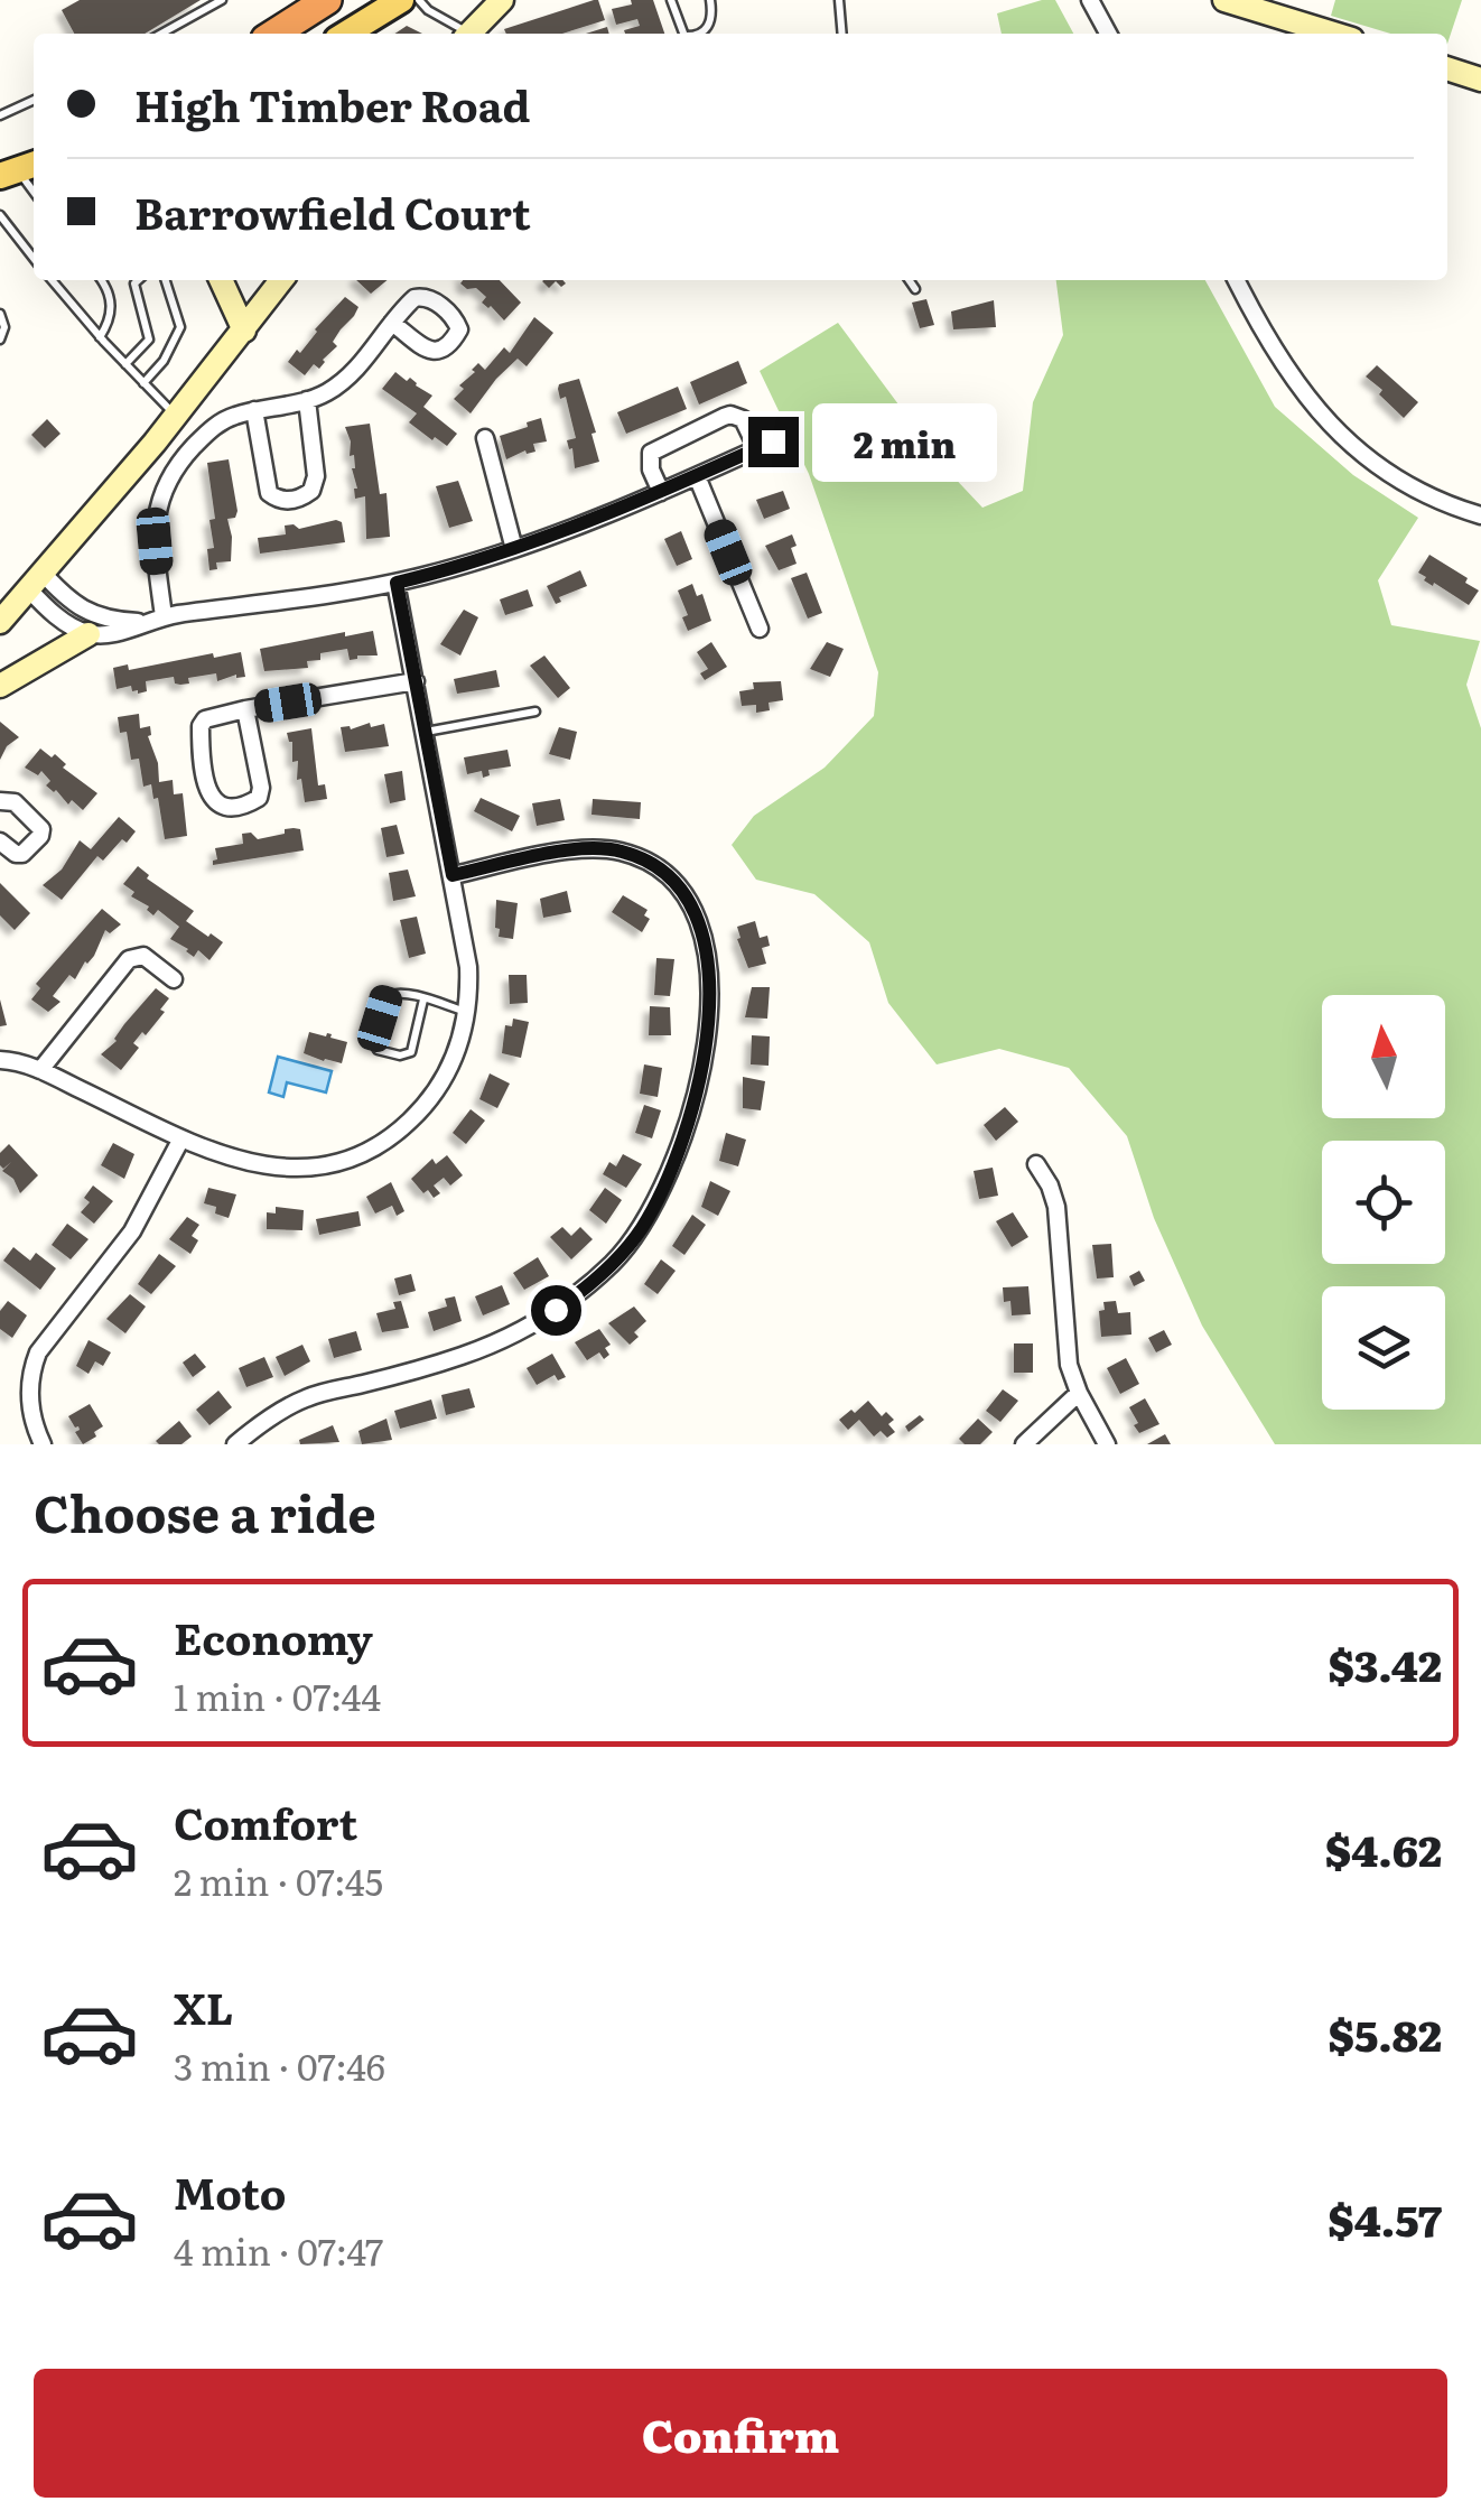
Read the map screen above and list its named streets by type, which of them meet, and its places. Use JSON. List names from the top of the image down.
{
  "north": "top",
  "page": {
    "banner": ["High Timber Road", "Barrowfield Court"],
    "bubble": "2 min",
    "heading": "Choose a ride",
    "list": [
      {
        "name": "Economy",
        "note": "1 min · 07:44",
        "value": "$3.42"
      },
      {
        "name": "Comfort",
        "note": "2 min · 07:45",
        "value": "$4.62"
      },
      {
        "name": "XL",
        "note": "3 min · 07:46",
        "value": "$5.82"
      },
      {
        "name": "Moto",
        "note": "4 min · 07:47",
        "value": "$4.57"
      }
    ],
    "buttons": "Confirm"
  }
}
